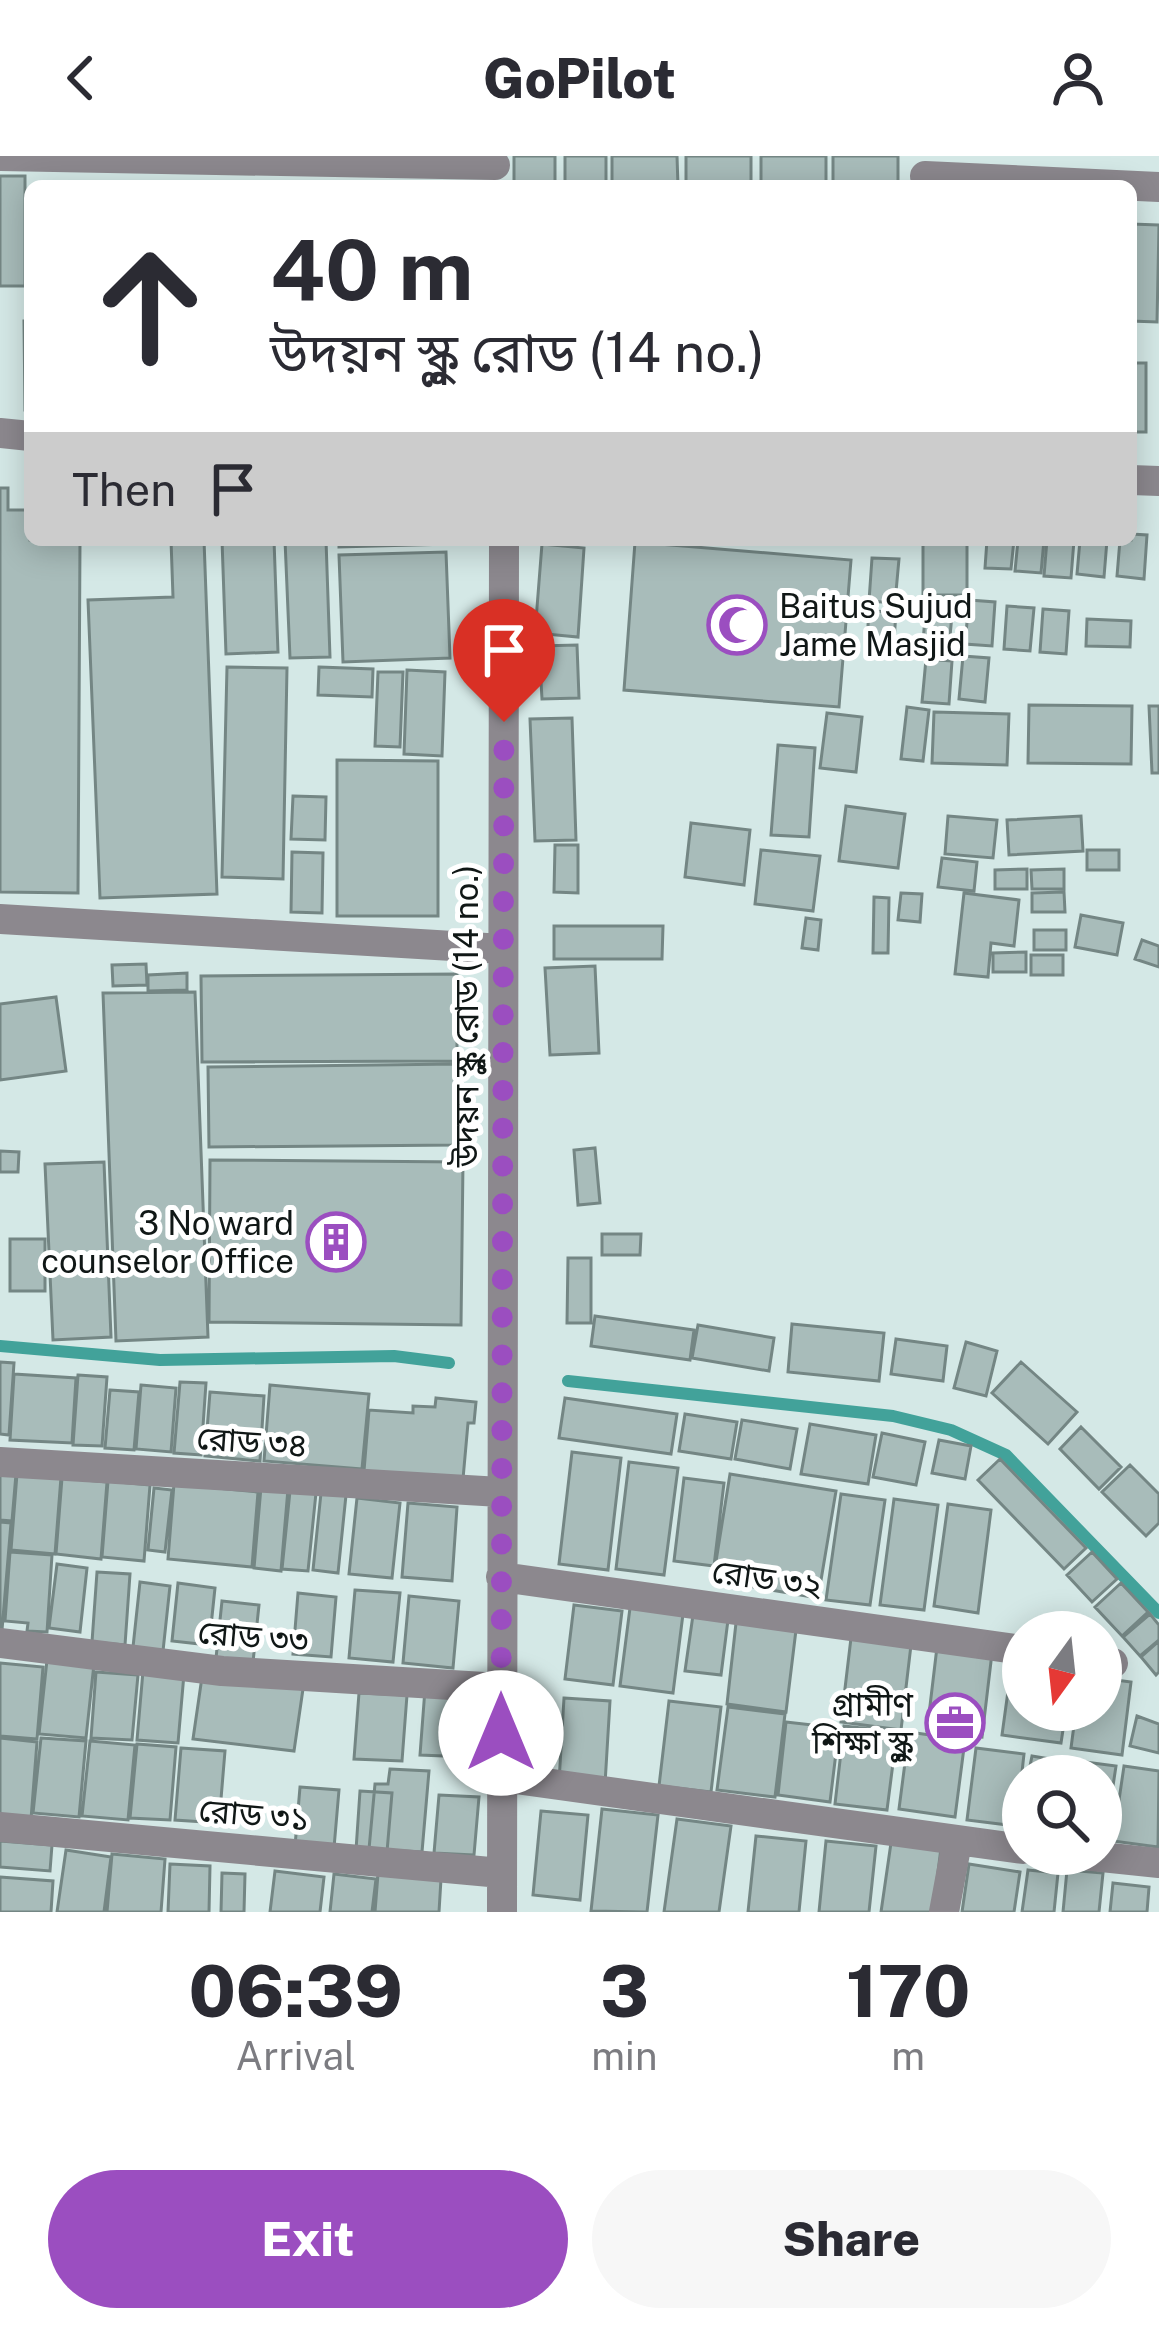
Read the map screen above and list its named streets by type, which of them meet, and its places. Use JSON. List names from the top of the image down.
{
  "streets": {
    "street": [
      "উদয়ন স্কুল রোড (14 no.)",
      "রোড ৩৪",
      "রোড ৩২",
      "রোড ৩৩",
      "রোড ৩১"
    ]
  },
  "crossings": [
    ["উদয়ন স্কুল রোড (14 no.)", "রোড ৩৪"],
    ["উদয়ন স্কুল রোড (14 no.)", "রোড ৩২"],
    ["উদয়ন স্কুল রোড (14 no.)", "রোড ৩৩"],
    ["উদয়ন স্কুল রোড (14 no.)", "রোড ৩১"]
  ],
  "places": {
    "mosque": ["Baitus Sujud Jame Masjid"],
    "building": ["3 No ward counselor Office"],
    "office": ["গ্রামীণ শিক্ষা স্কুল"]
  },
  "north": "bottom",
  "page": {
    "header": "GoPilot",
    "turn": ["40 m", "উদয়ন স্কুল রোড (14 no.)"],
    "then": "Then",
    "eta": [
      "06:39",
      "Arrival",
      "3",
      "min",
      "170",
      "m"
    ],
    "buttons": ["Exit", "Share"]
  }
}
